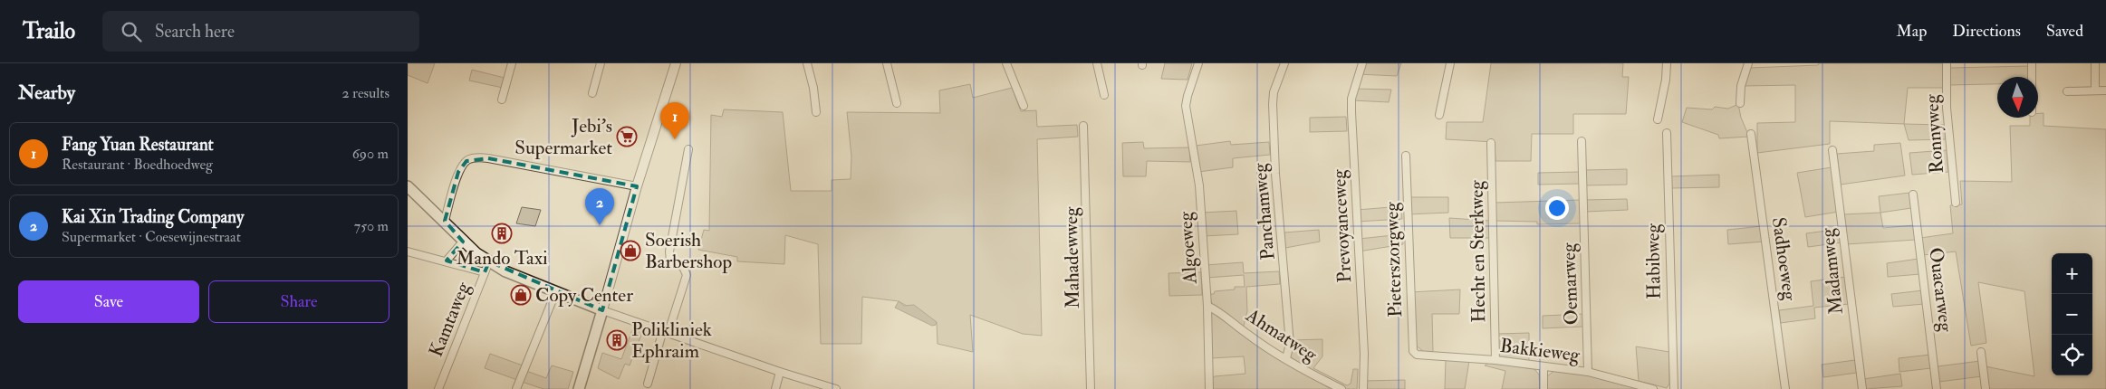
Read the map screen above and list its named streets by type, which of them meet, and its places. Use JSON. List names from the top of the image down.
{
  "streets": {
    "street": [
      "Ronnyweg",
      "Panchamweg",
      "Prevoyanceweg",
      "Algoeweg",
      "Hecht en Sterkweg",
      "Mahadewweg",
      "Sadhoeweg",
      "Pieterszorgweg",
      "Habibweg",
      "Madamweg",
      "Oemarweg",
      "Ouacarweg",
      "Kamtaweg",
      "Ahmatweg",
      "Bakkieweg"
    ]
  },
  "crossings": [
    ["Panchamweg", "Ahmatweg"],
    ["Algoeweg", "Ahmatweg"],
    ["Hecht en Sterkweg", "Bakkieweg"],
    ["Pieterszorgweg", "Bakkieweg"],
    ["Oemarweg", "Bakkieweg"]
  ],
  "places": {
    "supermarket": ["Jebi's Supermarket"],
    "building": ["Mando Taxi", "Polikliniek Ephraim"],
    "shop": ["Soerish Barbershop", "Copy Center"]
  },
  "north": "bottom",
  "page": {
    "header": "Trailo",
    "search": "Search here",
    "nav": ["Map", "Directions", "Saved"],
    "heading": ["Nearby", "2 results"],
    "pins": ["1", "2"],
    "list": [
      {
        "mark": "1",
        "name": "Fang Yuan Restaurant",
        "note": "Restaurant · Boedhoedweg",
        "value": "690 m"
      },
      {
        "mark": "2",
        "name": "Kai Xin Trading Company",
        "note": "Supermarket · Coesewijnestraat",
        "value": "750 m"
      }
    ],
    "map_buttons": ["+", "−"],
    "buttons": ["Save", "Share"]
  }
}
